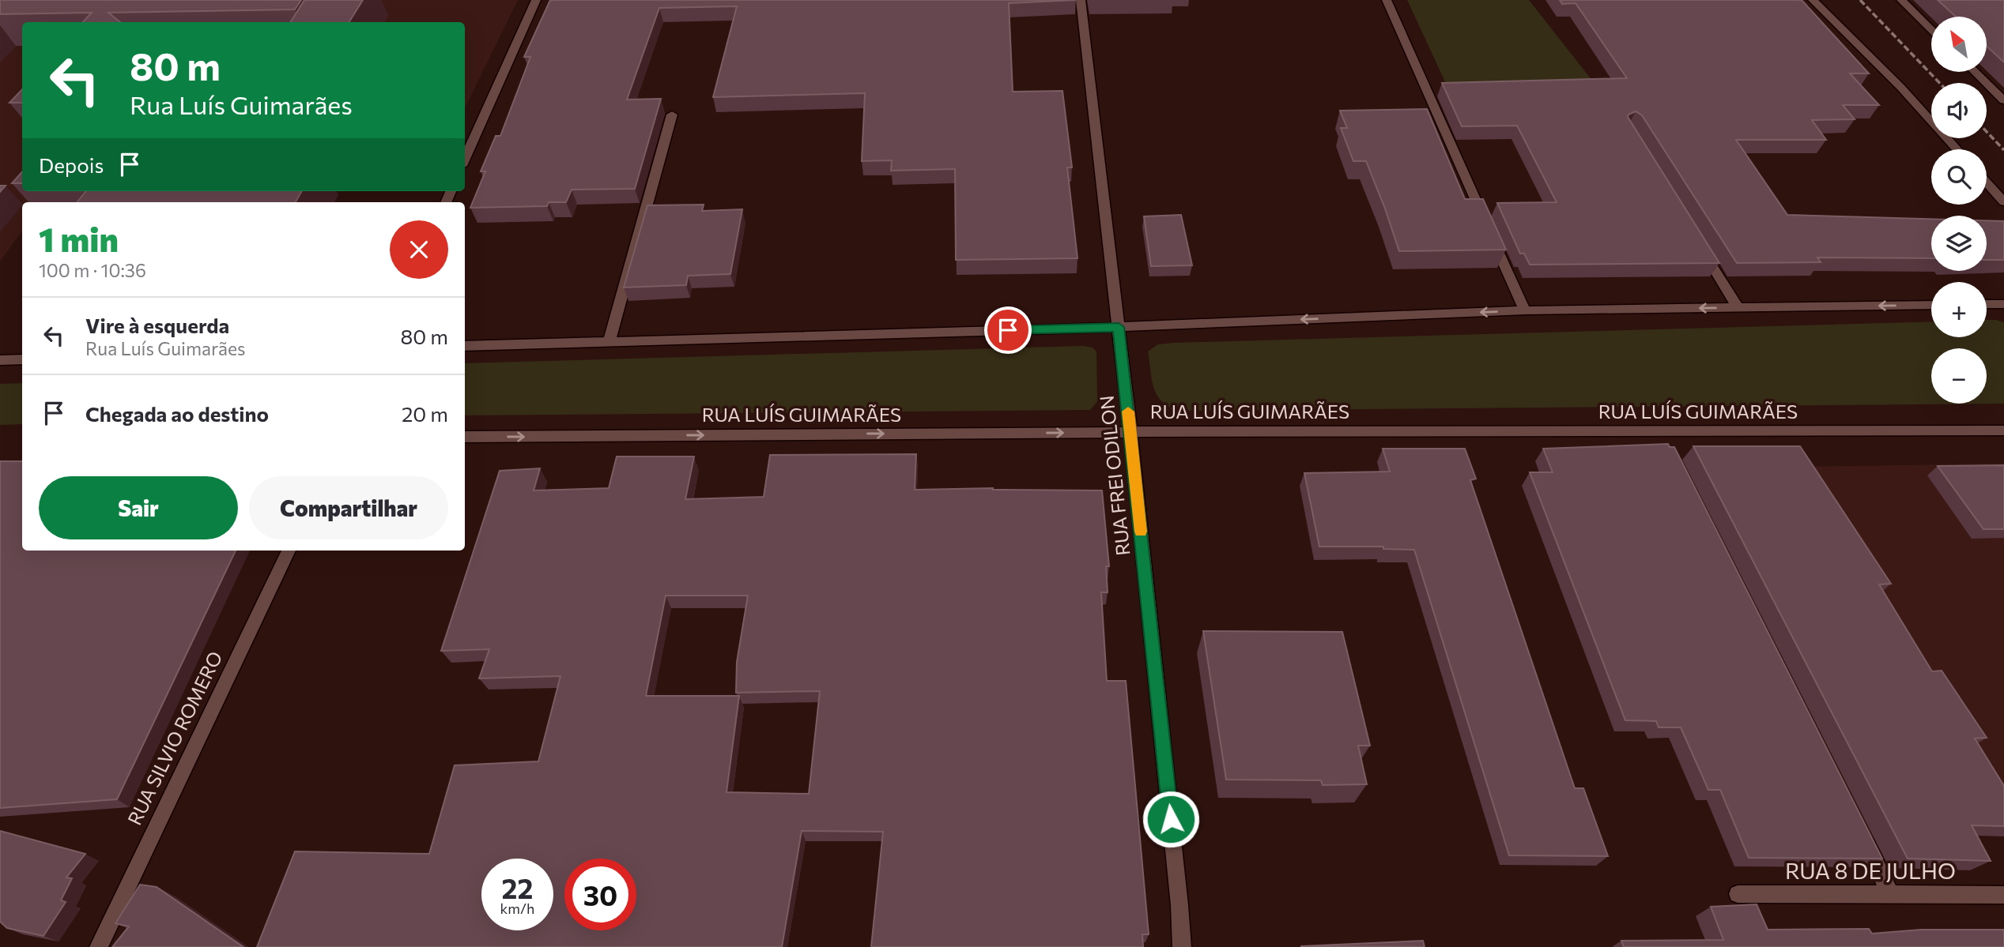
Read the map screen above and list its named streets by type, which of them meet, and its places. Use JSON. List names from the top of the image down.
{
  "streets": {
    "street": [
      "RUA LUÍS GUIMARÃES",
      "RUA FREI ODILON",
      "RUA SILVIO ROMERO",
      "RUA 8 DE JULHO"
    ]
  },
  "crossings": [
    ["RUA LUÍS GUIMARÃES", "RUA FREI ODILON"]
  ],
  "north": "top left",
  "page": {
    "map_buttons": ["+", "−"],
    "turn": ["80 m", "Rua Luís Guimarães"],
    "then": "Depois",
    "heading": ["1 min", "100 m · 10:36"],
    "list": [
      {
        "name": "Vire à esquerda",
        "note": "Rua Luís Guimarães",
        "value": "80 m"
      },
      {
        "name": "Chegada ao destino",
        "value": "20 m"
      }
    ],
    "buttons": ["Sair", "Compartilhar"],
    "speed": "22 km/h",
    "limit": "30"
  }
}
